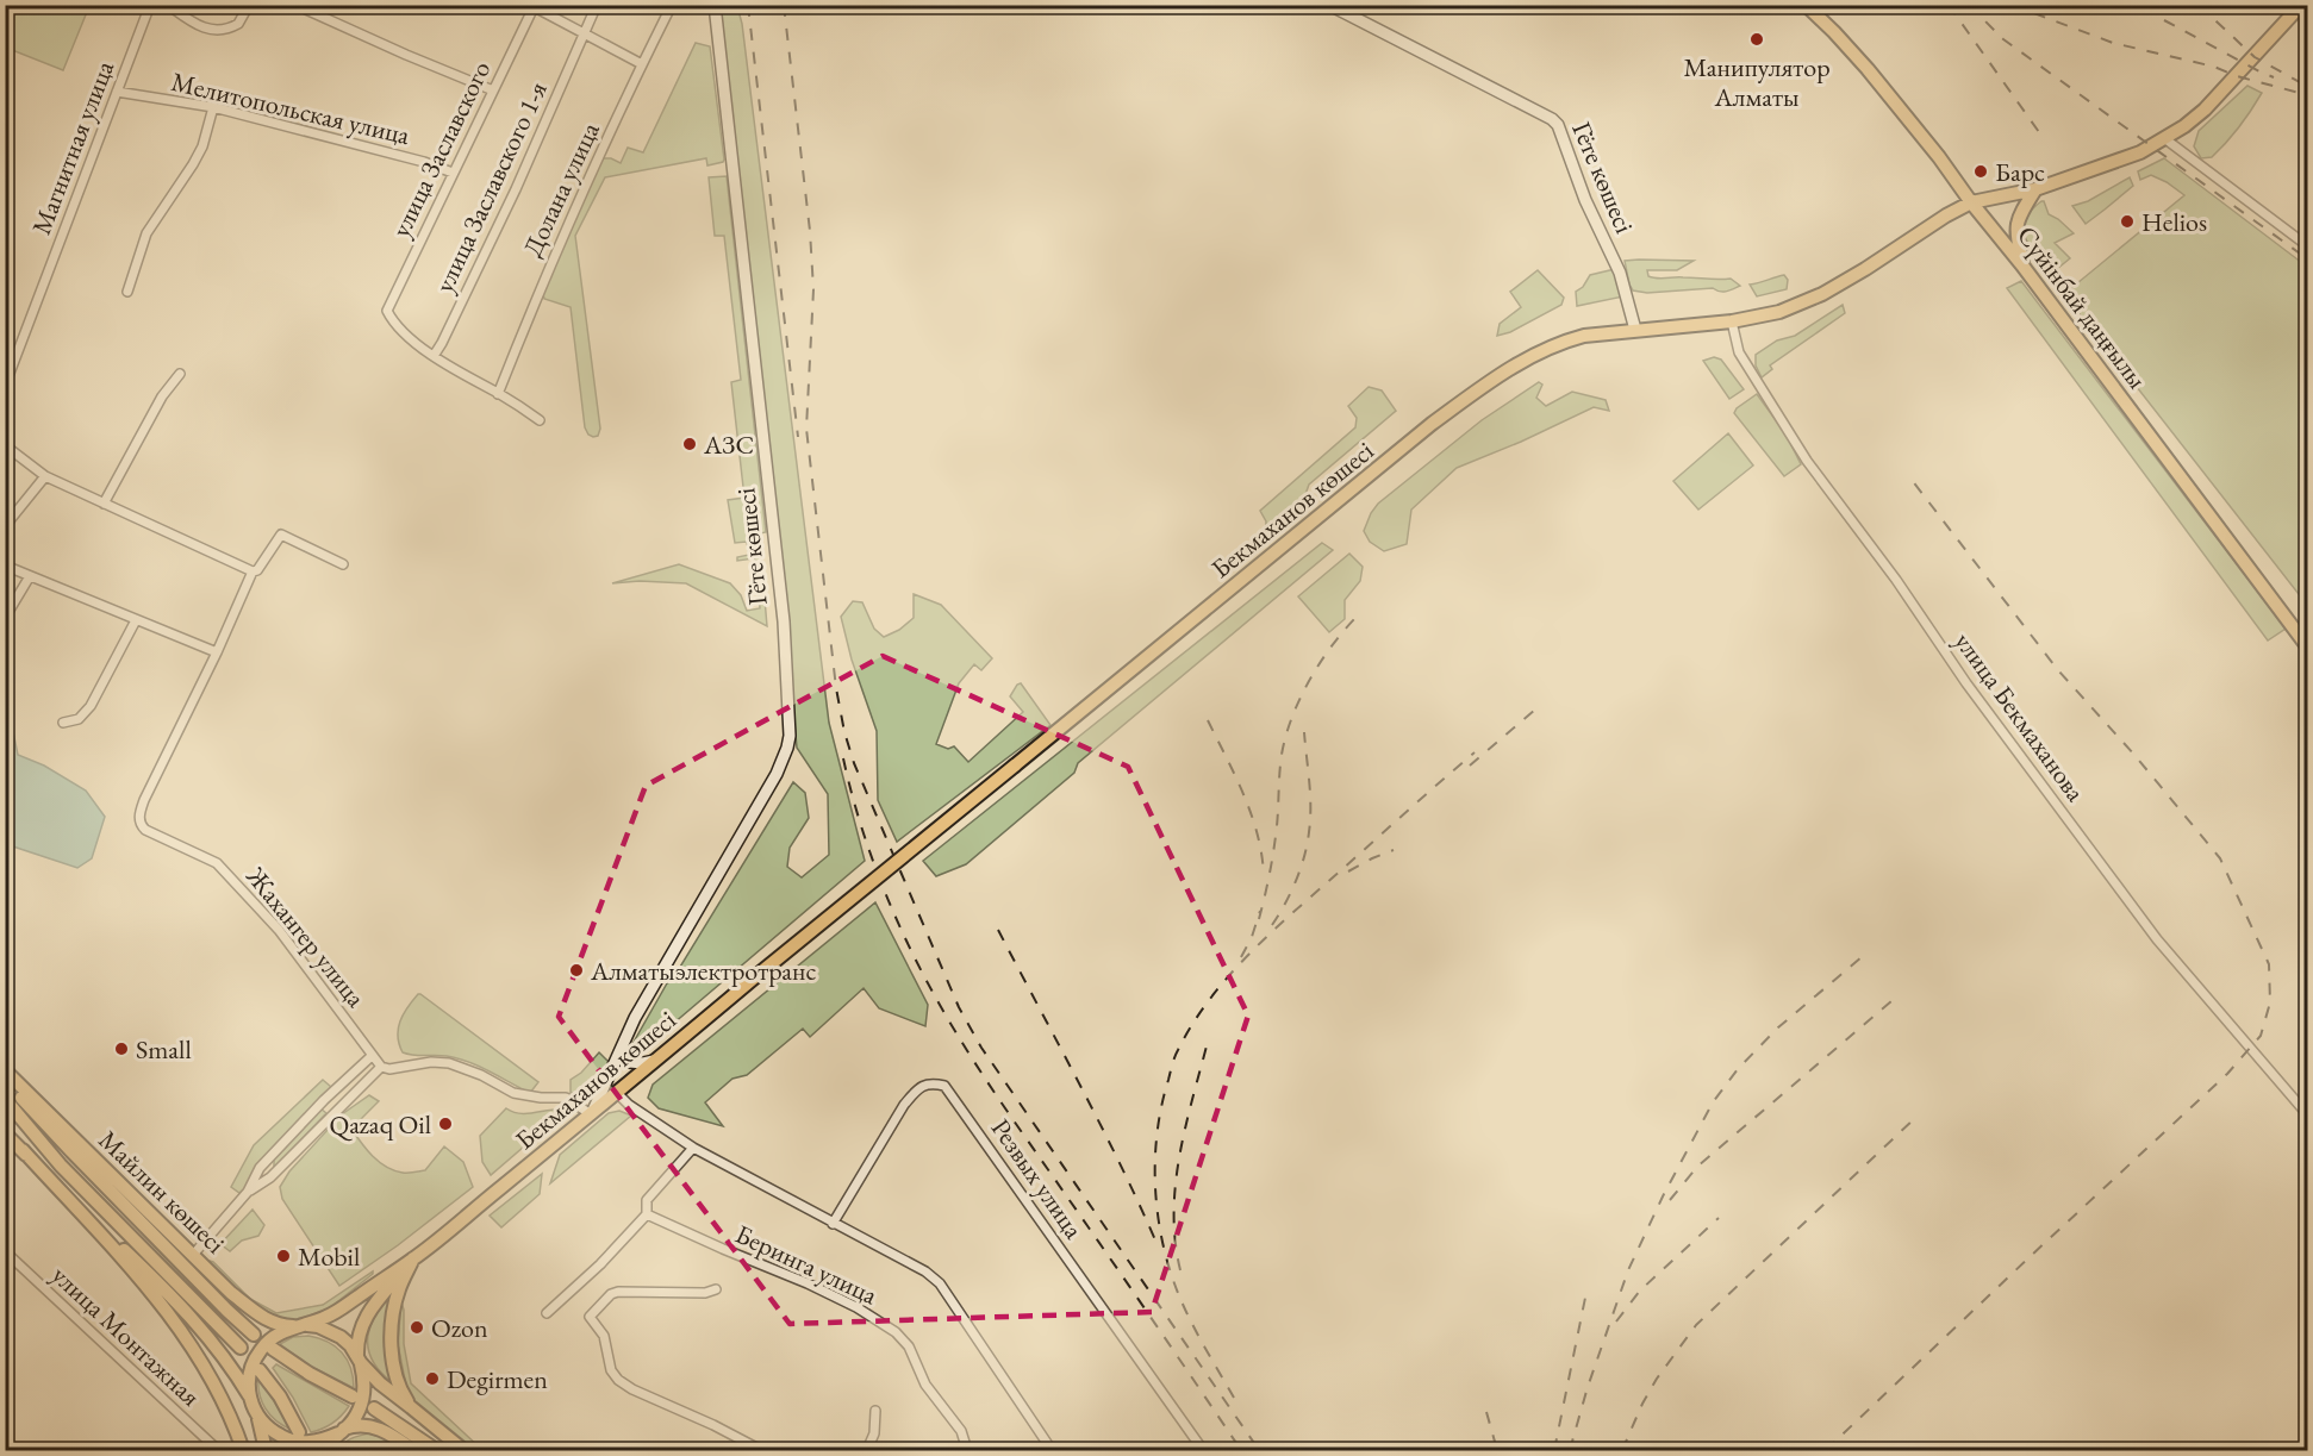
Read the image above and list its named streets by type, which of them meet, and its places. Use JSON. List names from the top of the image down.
{
  "streets": {
    "main road": [
      "Гёте көшесі",
      "Сүйінбай даңғылы",
      "Бекмаханов көшесі",
      "Майлин көшесі"
    ],
    "street": [
      "Мелитопольская улица",
      "Магнитная улица",
      "улица Заславского",
      "улица Заславского 1-я",
      "Долана улица",
      "улица Бекмаханова",
      "Жахангер улица",
      "Резвых улица",
      "Беринга улица",
      "улица Монтажная"
    ]
  },
  "crossings": [
    ["Мелитопольская улица", "Магнитная улица"],
    ["Мелитопольская улица", "улица Заславского"],
    ["улица Заславского", "улица Заславского 1-я"],
    ["Гёте көшесі", "Бекмаханов көшесі"],
    ["Сүйінбай даңғылы", "Бекмаханов көшесі"],
    ["Бекмаханов көшесі", "улица Бекмаханова"],
    ["Бекмаханов көшесі", "Майлин көшесі"],
    ["Бекмаханов көшесі", "Беринга улица"],
    ["Резвых улица", "Беринга улица"]
  ],
  "places": [
    "Манипулятор Алматы",
    "Барс",
    "Helios",
    "АЗС",
    "Алматыэлектротранс",
    "Small",
    "Qazaq Oil",
    "Mobil",
    "Ozon",
    "Degirmen"
  ]
}
